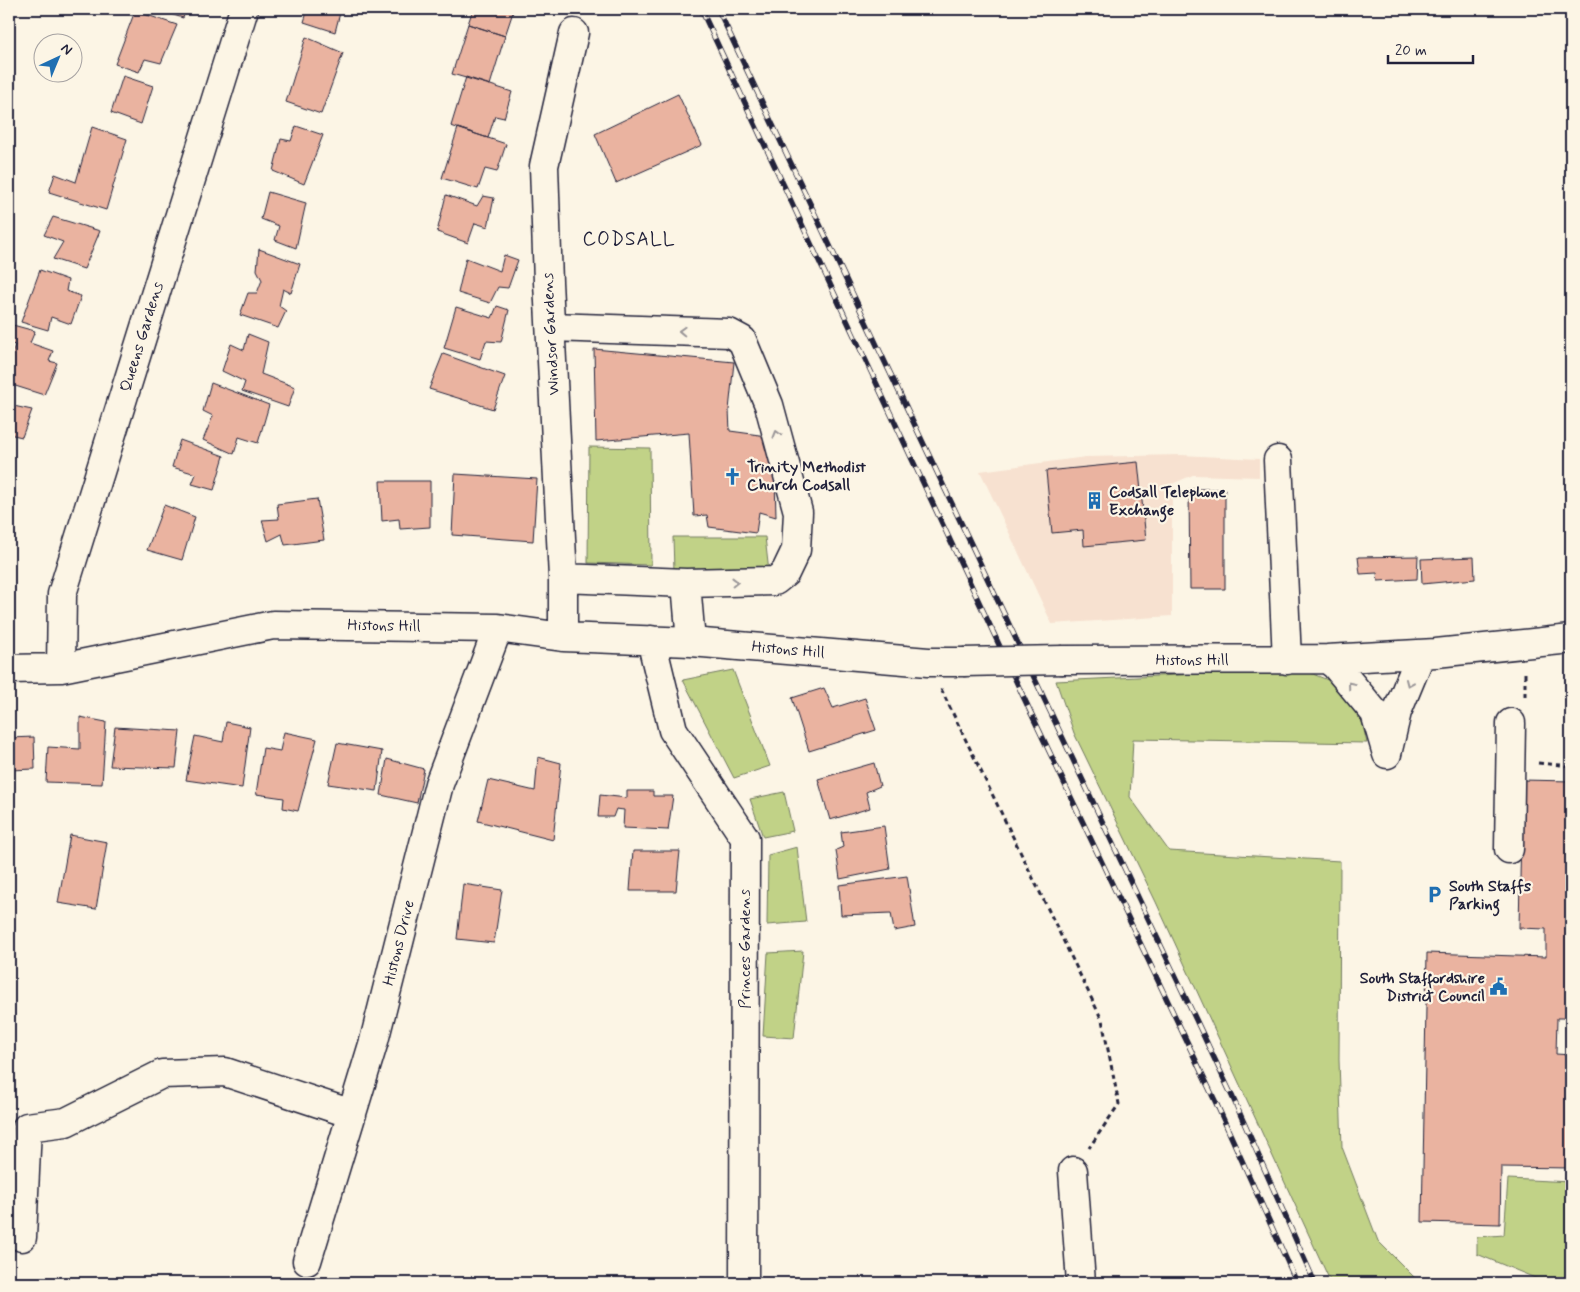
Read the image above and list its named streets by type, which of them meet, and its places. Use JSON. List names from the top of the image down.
{
  "streets": {
    "street": [
      "Windsor Gardens",
      "Queens Gardens",
      "Histons Hill",
      "Histons Drive",
      "Princes Gardens"
    ]
  },
  "crossings": [
    ["Windsor Gardens", "Histons Hill"],
    ["Queens Gardens", "Histons Hill"],
    ["Histons Hill", "Histons Drive"],
    ["Histons Hill", "Princes Gardens"]
  ],
  "districts": ["CODSALL"],
  "places": {
    "church": ["Trinity Methodist Church Codsall"],
    "building": ["Codsall Telephone Exchange"],
    "parking": ["South Staffs Parking"],
    "public building": ["South Staffordshire District Council"]
  },
  "scale_bar": "20 m",
  "north": "top right"
}
